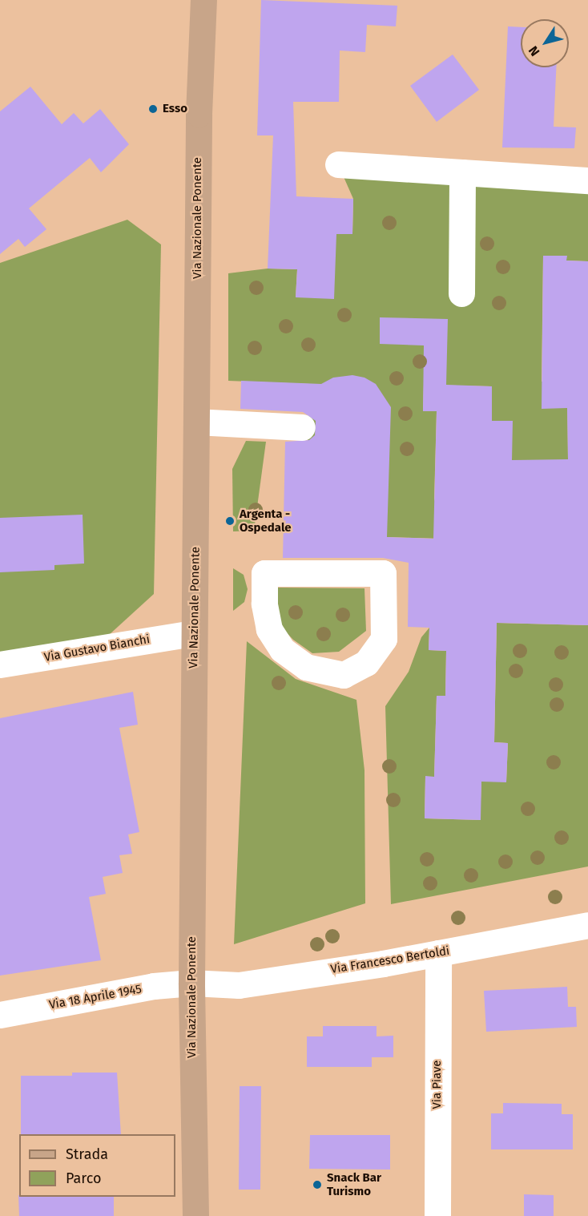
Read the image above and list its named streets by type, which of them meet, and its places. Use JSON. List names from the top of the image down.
{
  "streets": {
    "main road": ["Via Nazionale Ponente"],
    "street": [
      "Via Gustavo Bianchi",
      "Via Francesco Bertoldi",
      "Via 18 Aprile 1945",
      "Via Piave"
    ]
  },
  "crossings": [
    ["Via Nazionale Ponente", "Via Gustavo Bianchi"],
    ["Via Nazionale Ponente", "Via Francesco Bertoldi"],
    ["Via Nazionale Ponente", "Via 18 Aprile 1945"],
    ["Via Francesco Bertoldi", "Via 18 Aprile 1945"],
    ["Via Francesco Bertoldi", "Via Piave"]
  ],
  "places": ["Esso", "Argenta - Ospedale", "Snack Bar Turismo"],
  "legend": ["Strada", "Parco"],
  "north": "bottom left"
}
